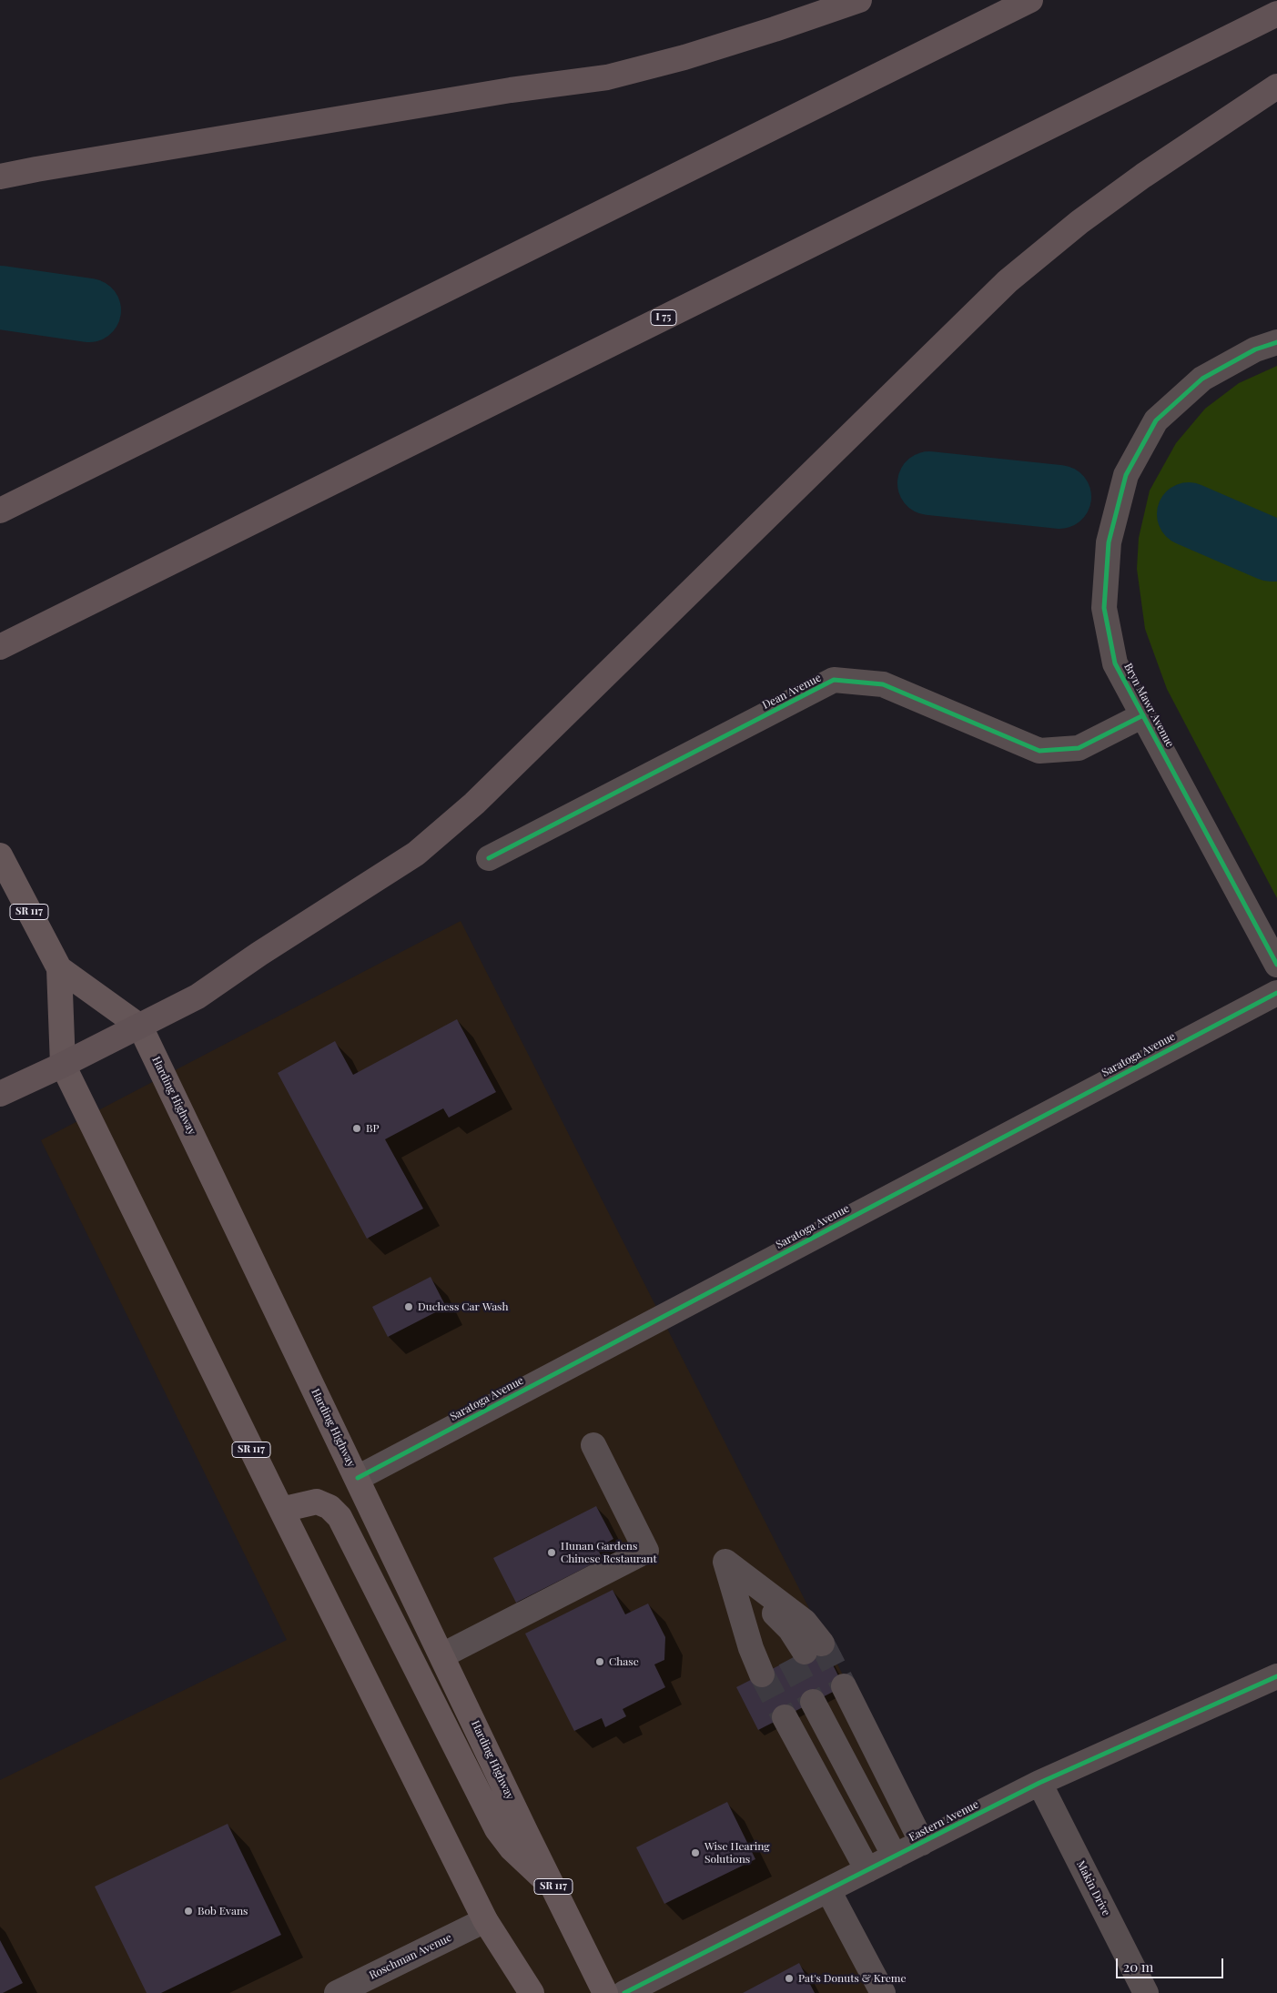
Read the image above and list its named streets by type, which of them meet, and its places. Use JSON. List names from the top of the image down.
{
  "streets": {
    "highway": ["I 75"],
    "main road": ["SR 117", "Harding Highway"],
    "street": [
      "Dean Avenue",
      "Bryn Mawr Avenue",
      "Saratoga Avenue",
      "Eastern Avenue",
      "Makin Drive",
      "Roschman Avenue"
    ]
  },
  "crossings": [
    ["Dean Avenue", "Bryn Mawr Avenue"],
    ["Saratoga Avenue", "Harding Highway"],
    ["Harding Highway", "Roschman Avenue"],
    ["Eastern Avenue", "Makin Drive"]
  ],
  "places": [
    "BP",
    "Duchess Car Wash",
    "Hunan Gardens Chinese Restaurant",
    "Chase",
    "Wise Hearing Solutions",
    "Bob Evans",
    "Pat's Donuts & Kreme"
  ],
  "scale_bar": "20 m"
}
